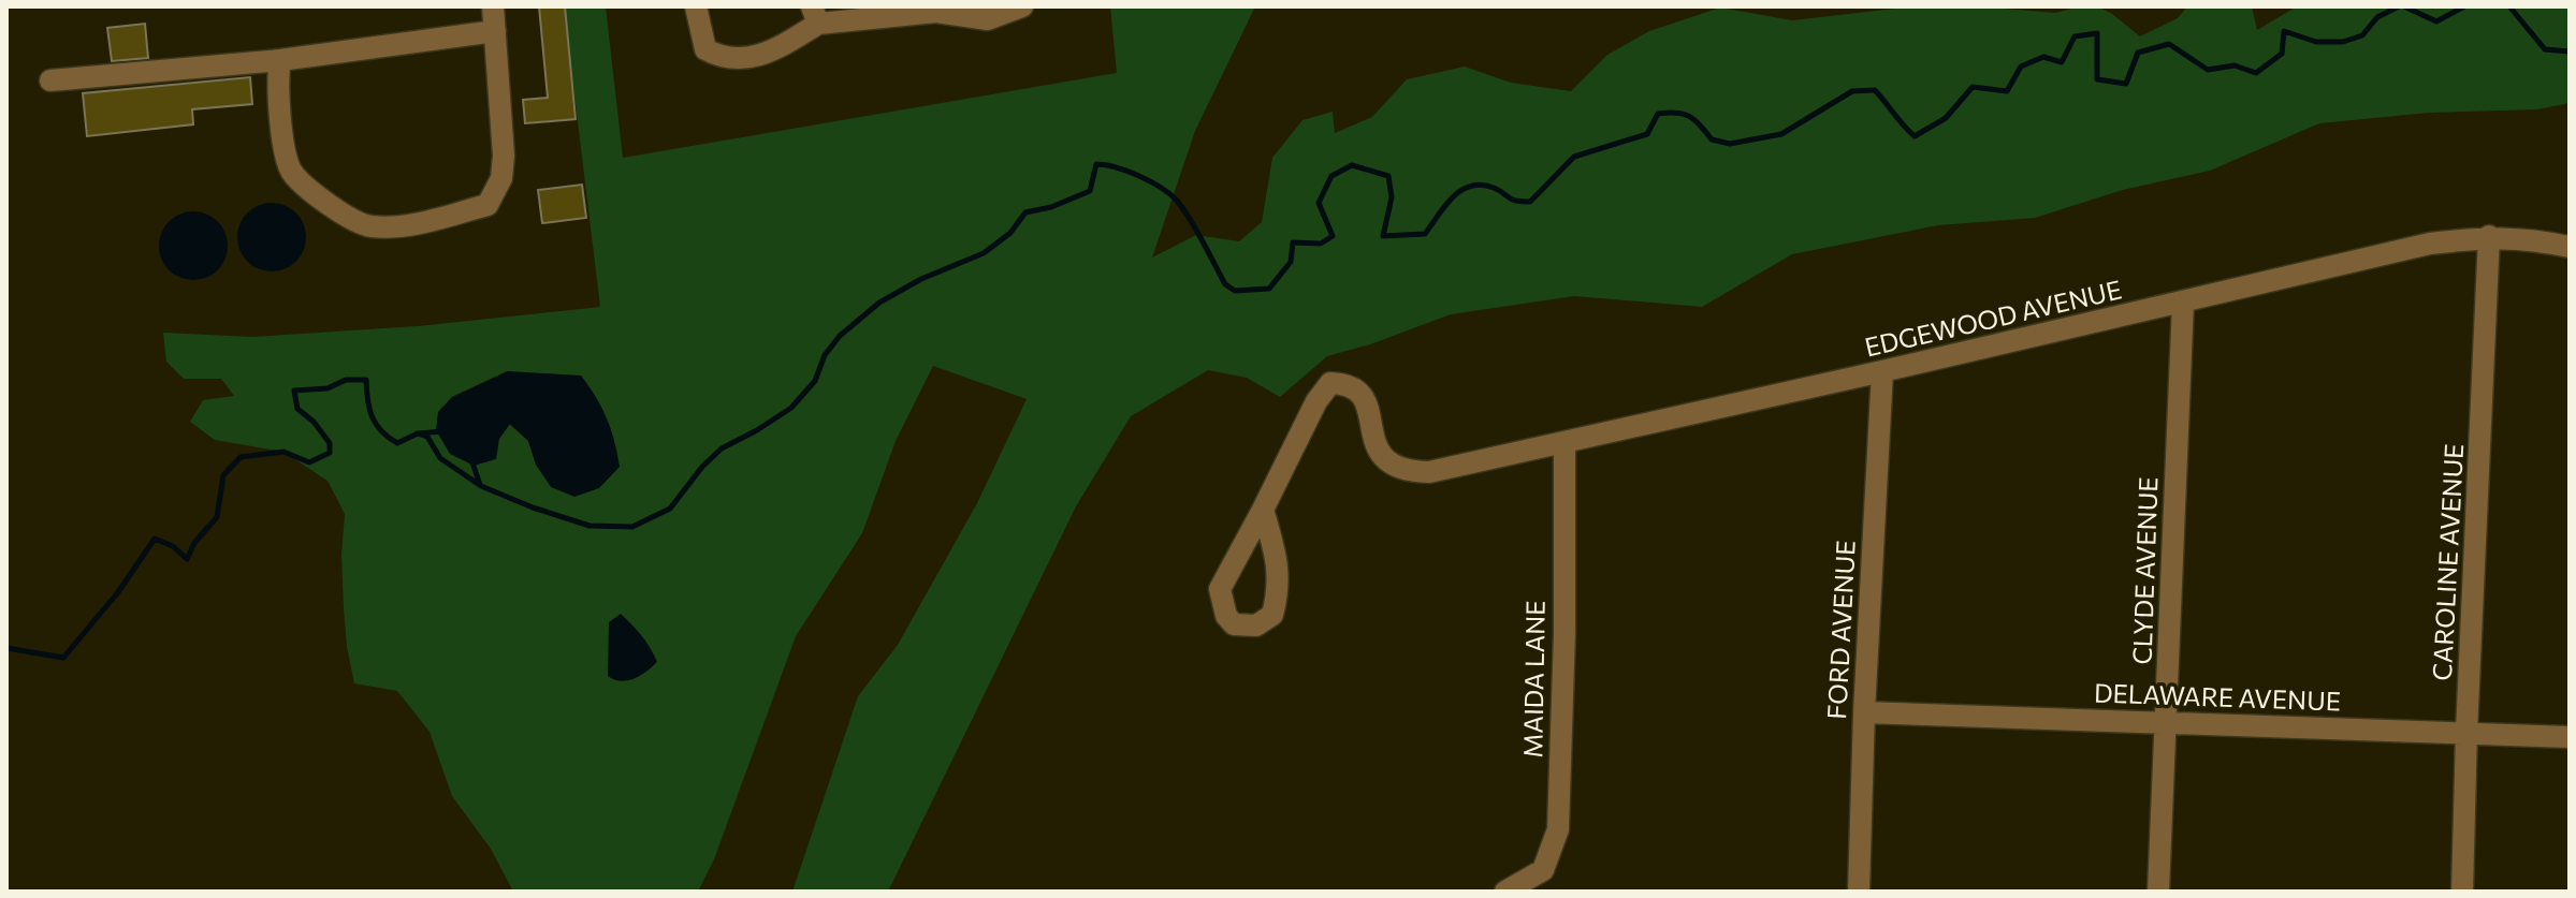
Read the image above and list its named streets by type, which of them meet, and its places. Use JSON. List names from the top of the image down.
{
  "streets": {
    "street": [
      "EDGEWOOD AVENUE",
      "CAROLINE AVENUE",
      "CLYDE AVENUE",
      "FORD AVENUE",
      "MAIDA LANE",
      "DELAWARE AVENUE"
    ]
  },
  "crossings": [
    ["EDGEWOOD AVENUE", "CAROLINE AVENUE"],
    ["EDGEWOOD AVENUE", "CLYDE AVENUE"],
    ["EDGEWOOD AVENUE", "FORD AVENUE"],
    ["EDGEWOOD AVENUE", "MAIDA LANE"],
    ["CAROLINE AVENUE", "DELAWARE AVENUE"],
    ["CLYDE AVENUE", "DELAWARE AVENUE"],
    ["FORD AVENUE", "DELAWARE AVENUE"]
  ]
}
